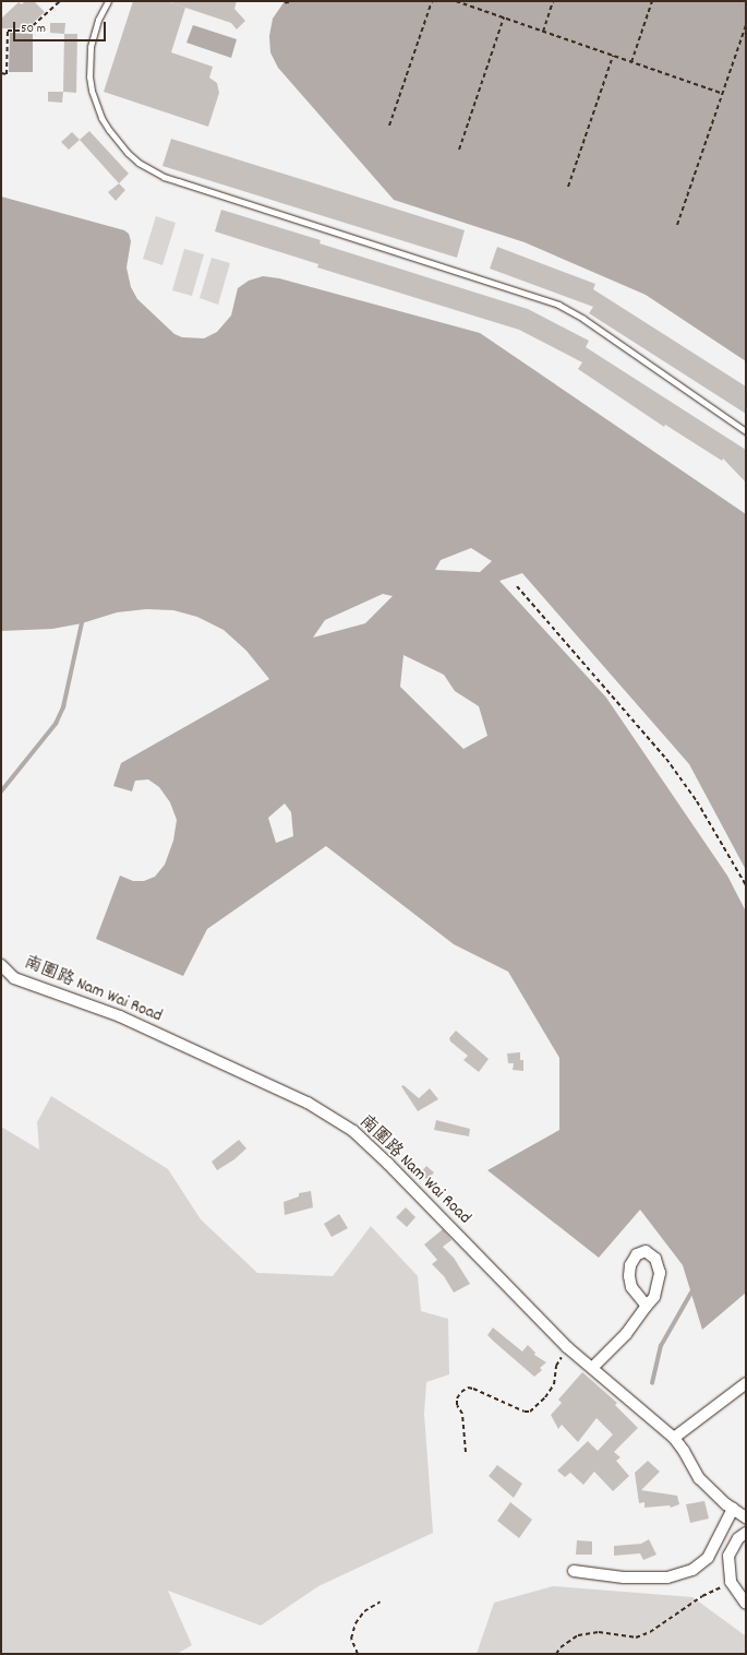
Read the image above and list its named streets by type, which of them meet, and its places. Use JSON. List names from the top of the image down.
{
  "streets": {
    "street": ["南圍路 Nam Wai Road"]
  },
  "scale_bar": "50 m"
}
